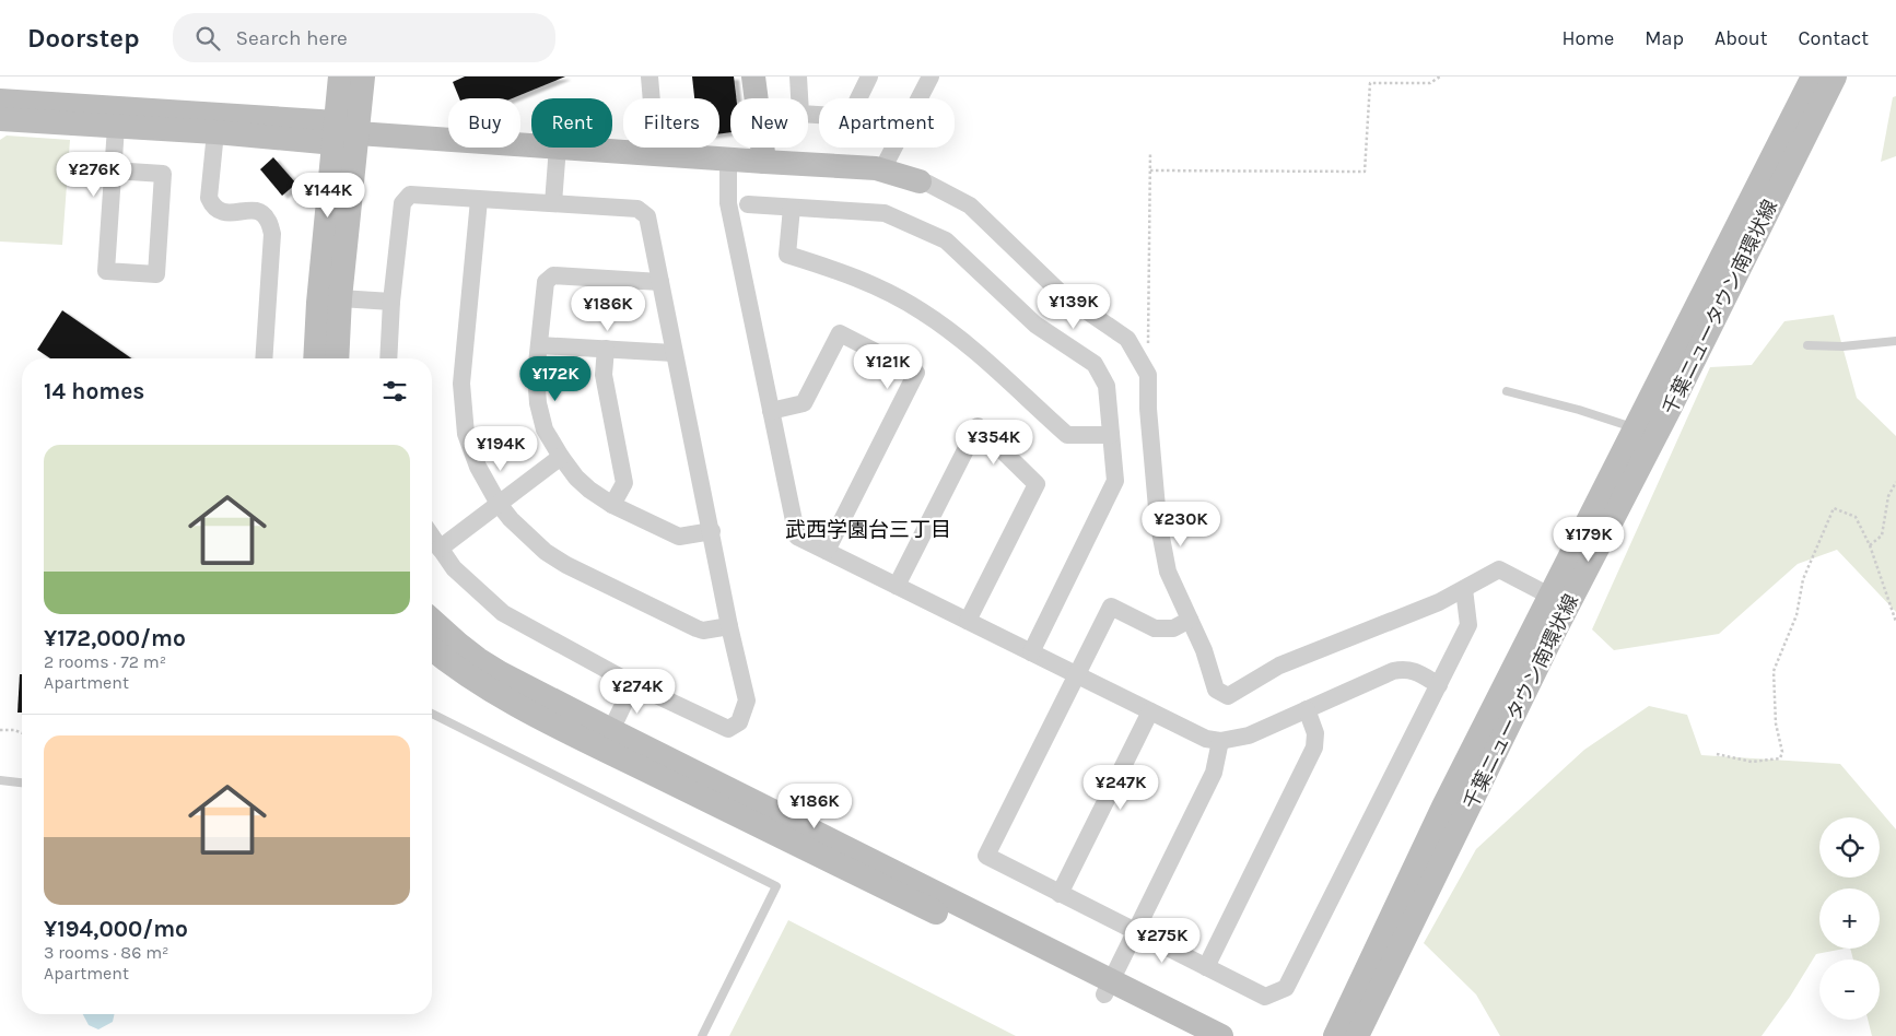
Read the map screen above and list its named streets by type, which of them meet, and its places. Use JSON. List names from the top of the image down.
{
  "streets": {
    "street": ["千葉ニュータウン南環状線"]
  },
  "districts": ["武西学園台三丁目"],
  "page": {
    "header": "Doorstep",
    "search": "Search here",
    "nav": [
      "Home",
      "Map",
      "About",
      "Contact"
    ],
    "chip": [
      "Buy",
      "Rent",
      "Filters",
      "New",
      "Apartment"
    ],
    "price": [
      "¥276K",
      "¥144K",
      "¥139K",
      "¥186K",
      "¥121K",
      "¥172K",
      "¥354K",
      "¥194K",
      "¥230K",
      "¥179K",
      "¥274K",
      "¥247K",
      "¥186K",
      "¥275K"
    ],
    "heading": "14 homes",
    "list": [
      {
        "name": "¥172,000/mo",
        "note": "2 rooms · 72 m² · Apartment"
      },
      {
        "name": "¥194,000/mo",
        "note": "3 rooms · 86 m² · Apartment"
      }
    ],
    "map_buttons": ["+", "−"]
  }
}
